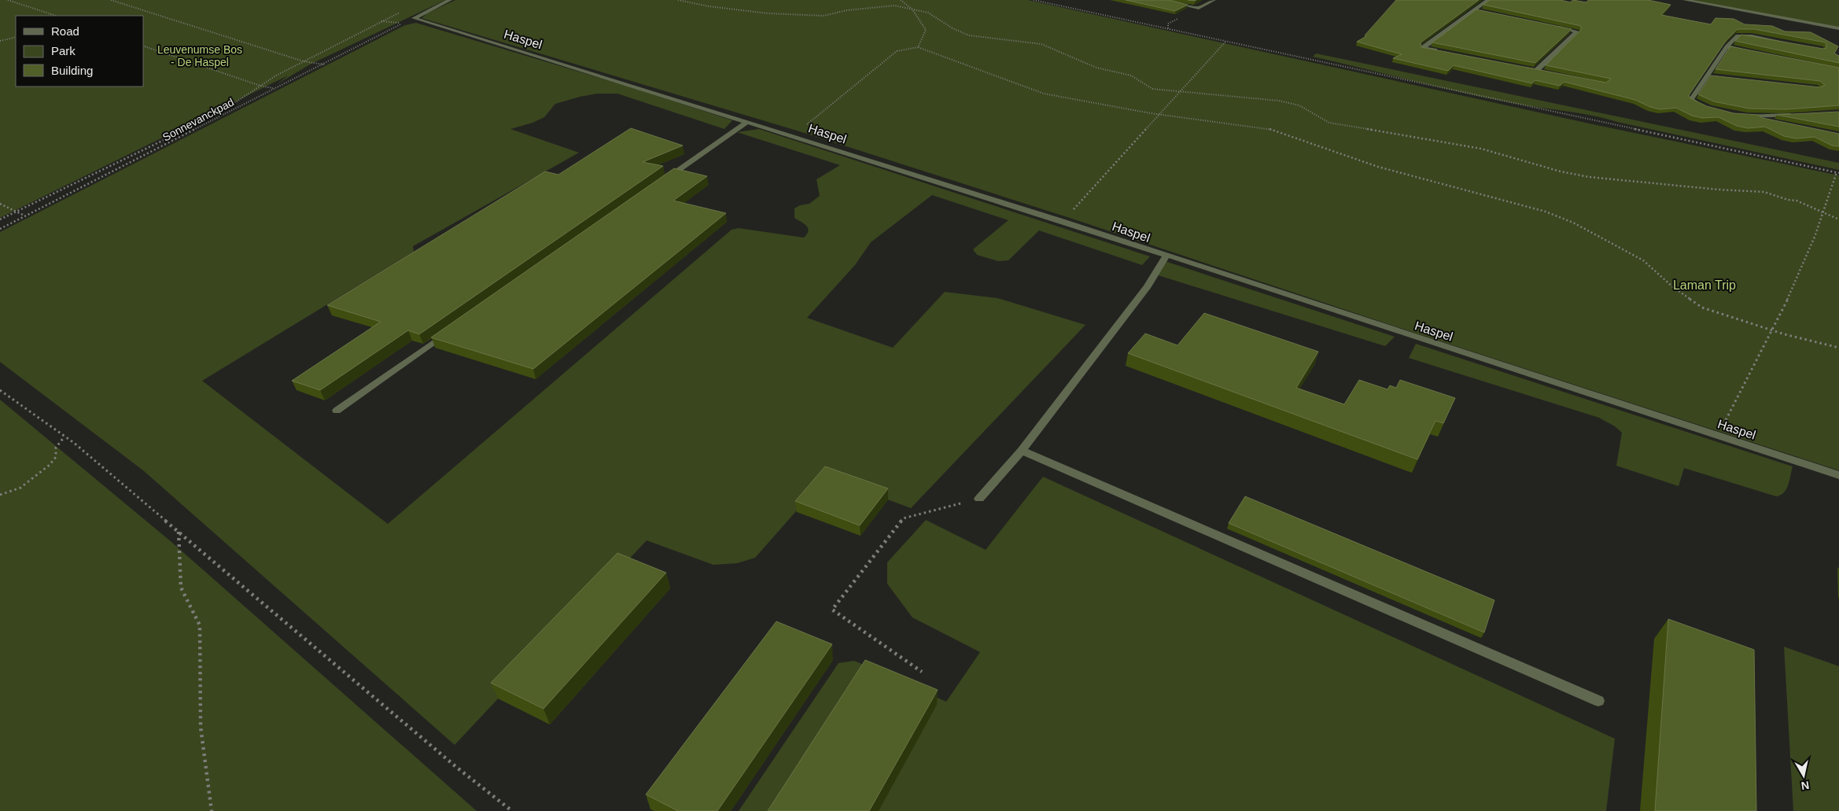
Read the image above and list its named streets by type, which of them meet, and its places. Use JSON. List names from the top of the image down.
{
  "streets": {
    "street": ["Haspel"],
    "path": ["Sonnevanckpad"]
  },
  "parks": ["Leuvenumse Bos - De Haspel", "Laman Trip"],
  "legend": ["Road", "Park", "Building"],
  "north": "bottom"
}
